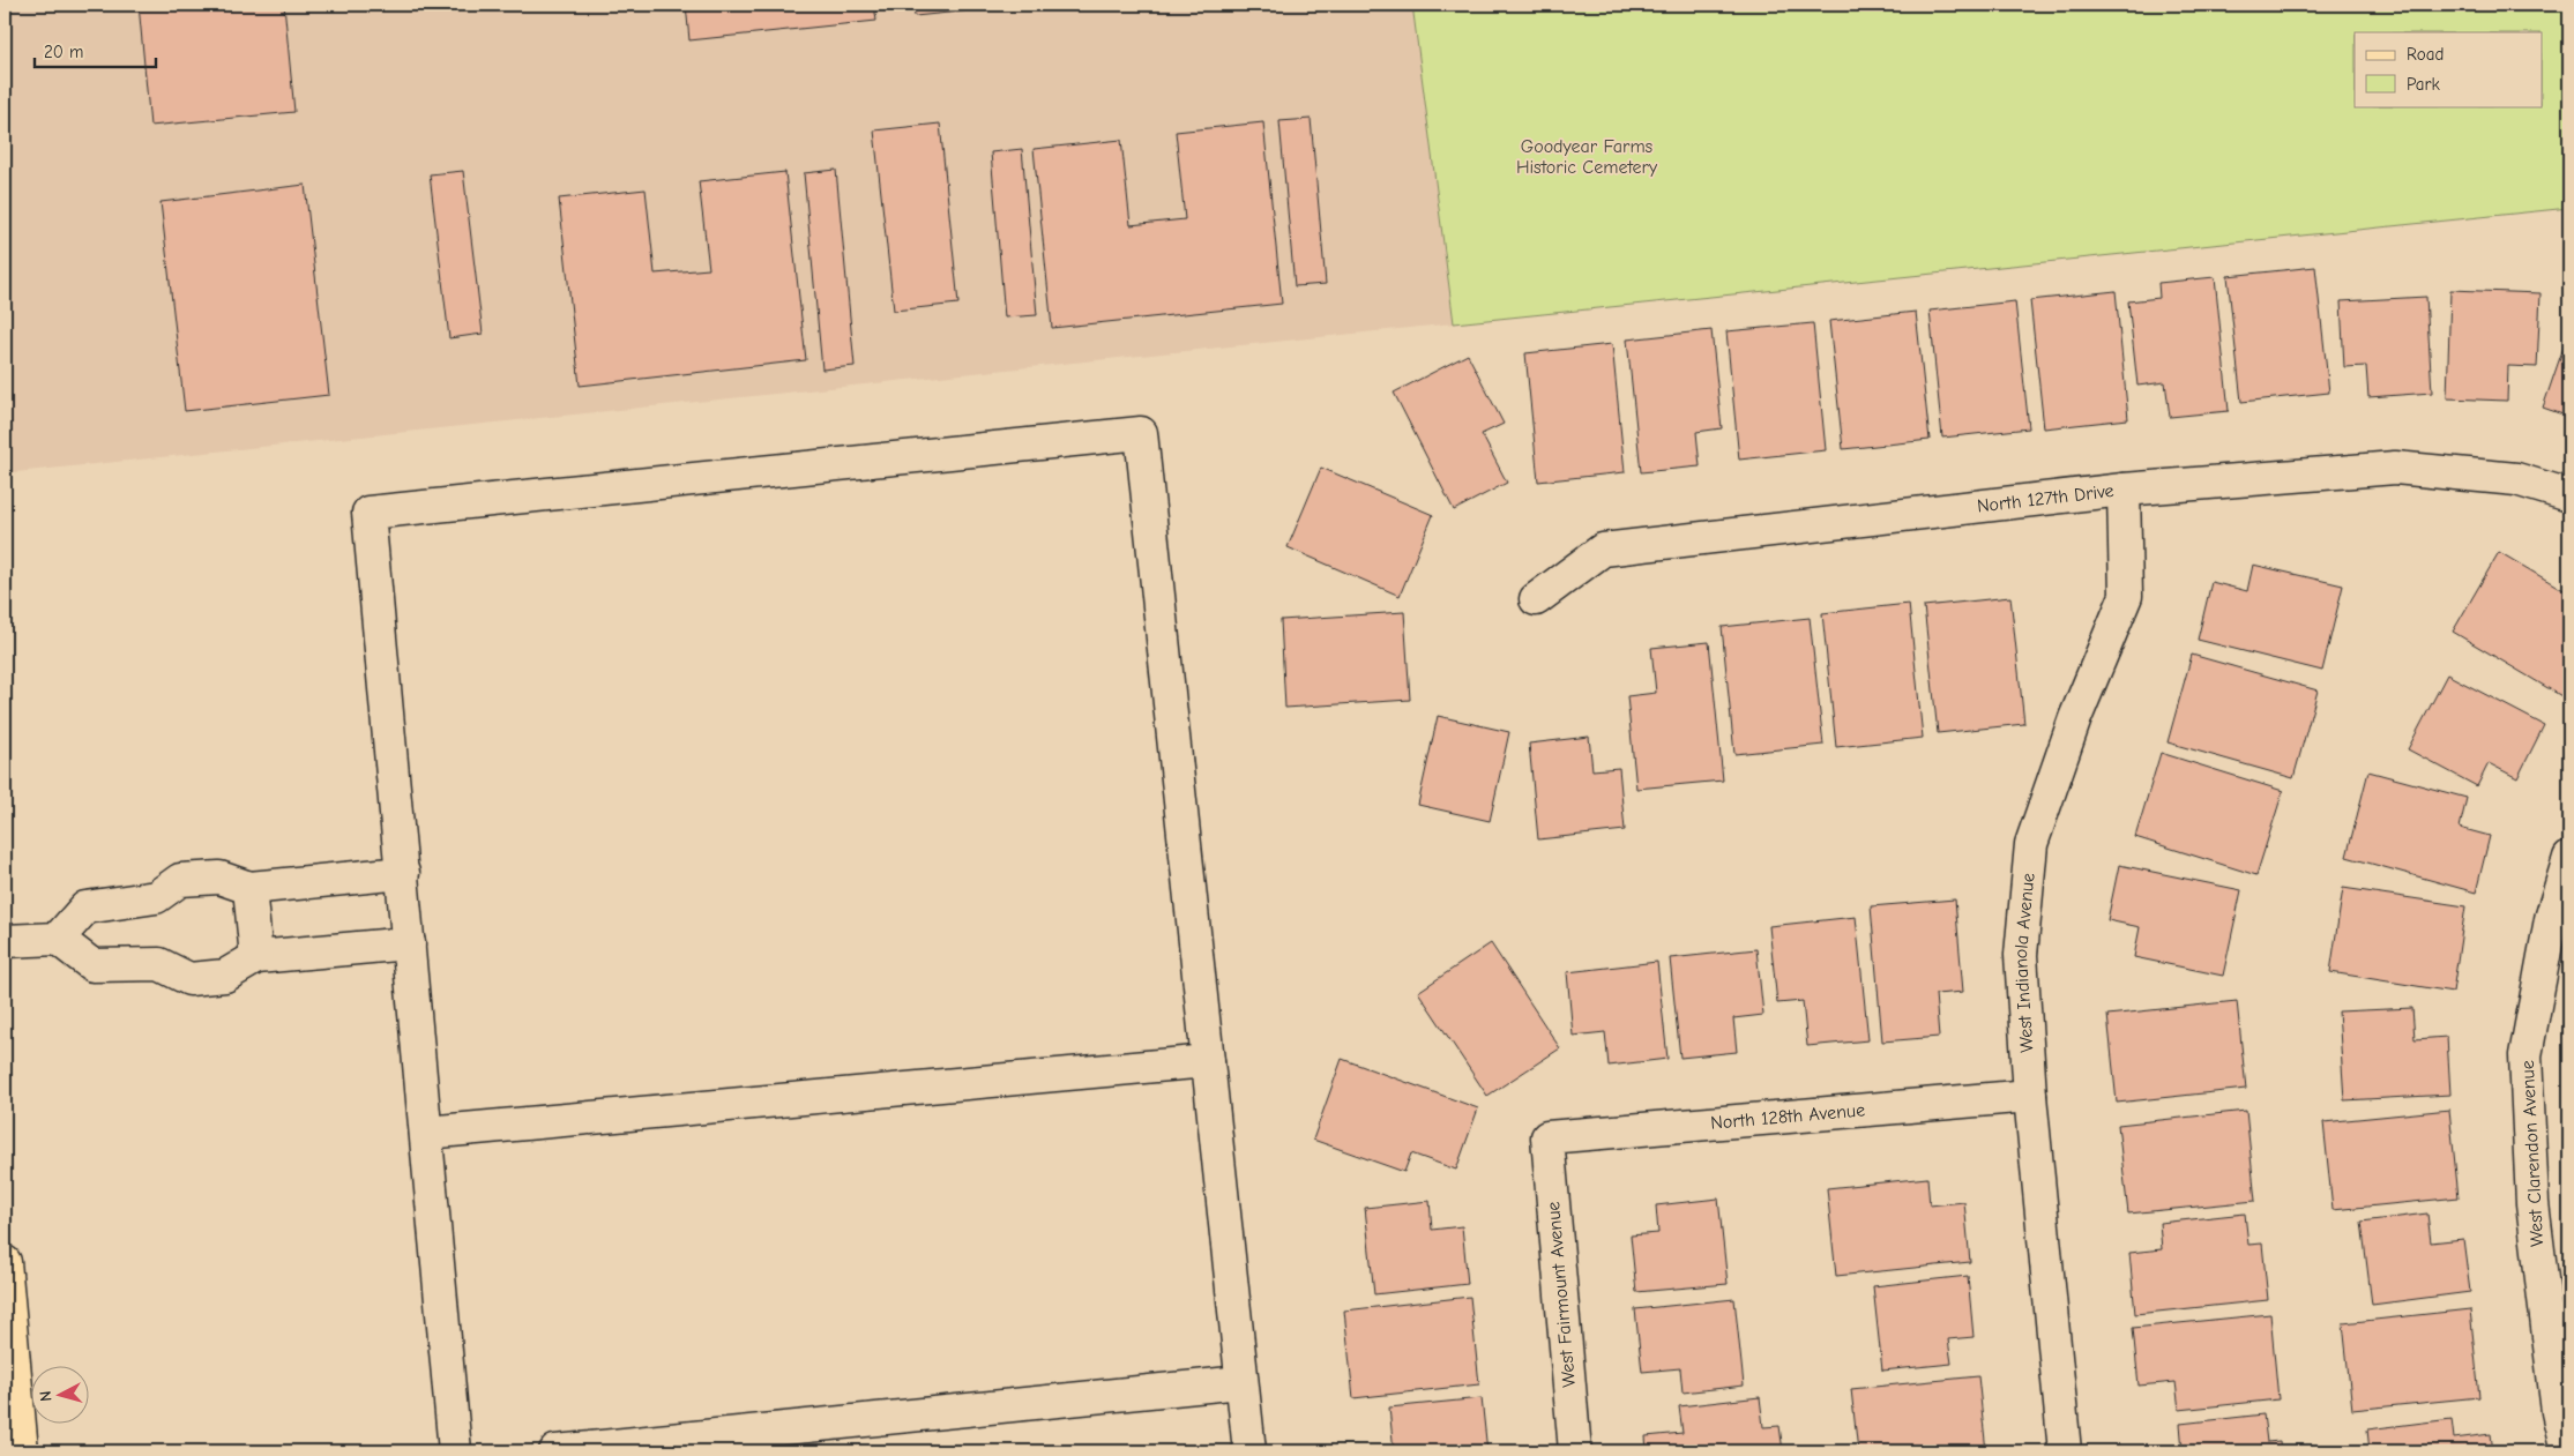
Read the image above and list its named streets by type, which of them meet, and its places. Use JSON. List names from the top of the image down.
{
  "streets": {
    "street": [
      "North 127th Drive",
      "West Indianola Avenue",
      "North 128th Avenue",
      "West Clarendon Avenue",
      "West Fairmount Avenue"
    ]
  },
  "crossings": [
    ["North 127th Drive", "West Indianola Avenue"],
    ["West Indianola Avenue", "North 128th Avenue"],
    ["North 128th Avenue", "West Fairmount Avenue"]
  ],
  "parks": ["Goodyear Farms Historic Cemetery"],
  "legend": ["Road", "Park"],
  "scale_bar": "20 m",
  "north": "left"
}
